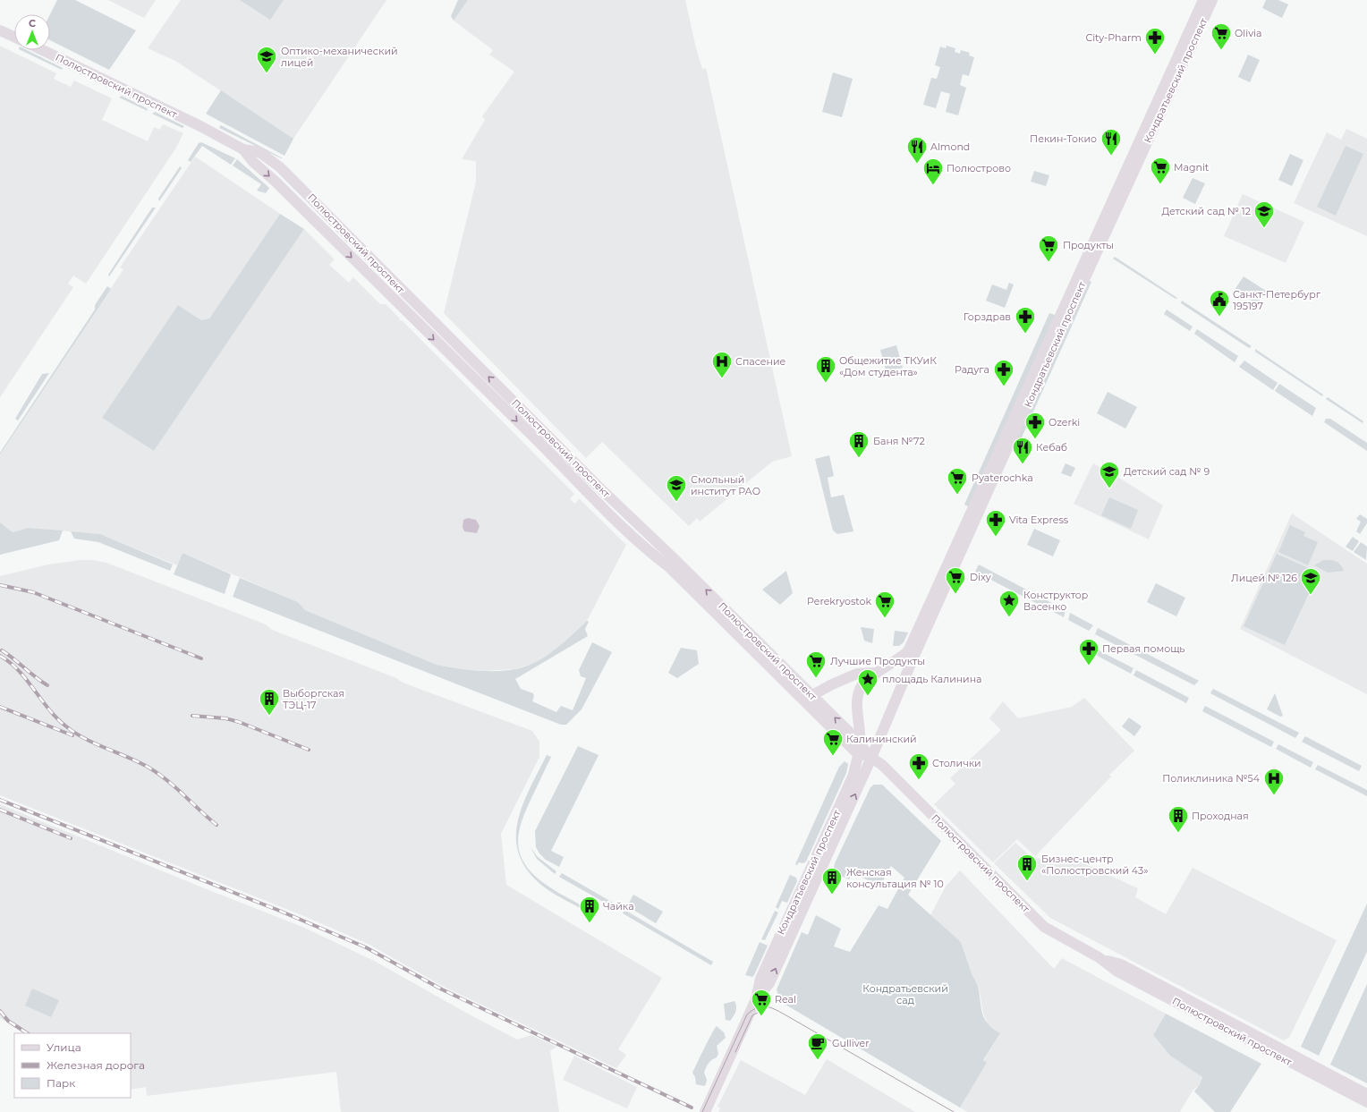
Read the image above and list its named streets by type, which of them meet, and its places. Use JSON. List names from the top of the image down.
{
  "streets": {
    "main road": ["Кондратьевский проспект", "Полюстровский проспект"]
  },
  "crossings": [
    ["Кондратьевский проспект", "Полюстровский проспект"]
  ],
  "parks": ["Кондратьевский сад"],
  "places": {
    "supermarket": [
      "Olivia",
      "Magnit",
      "Продукты",
      "Pyaterochka",
      "Dixy",
      "Perekryostok",
      "Лучшие Продукты",
      "Калининский",
      "Real"
    ],
    "pharmacy": [
      "City-Pharm",
      "Горздрав",
      "Радуга",
      "Ozerki",
      "Vita Express",
      "Первая помощь",
      "Столички"
    ],
    "school or university": [
      "Оптико-механический лицей",
      "Детский сад № 12",
      "Детский сад № 9",
      "Смольный институт РАО",
      "Лицей № 126"
    ],
    "restaurant": ["Пекин-Токио", "Almond", "Кебаб"],
    "hotel": ["Полюстрово"],
    "public building": ["Санкт-Петербург 195197"],
    "hospital": ["Спасение", "Поликлиника №54"],
    "building": [
      "Общежитие ТКУиК «Дом студента»",
      "Баня №72",
      "Выборгская ТЭЦ-17",
      "Проходная",
      "Бизнес-центр «Полюстровский 43»",
      "Женская консультация № 10",
      "Чайка"
    ],
    "place": ["Конструктор Васенко", "площадь Калинина"],
    "cafe": ["Gulliver"]
  },
  "legend": ["Улица", "Железная дорога", "Парк"],
  "north": "top"
}
